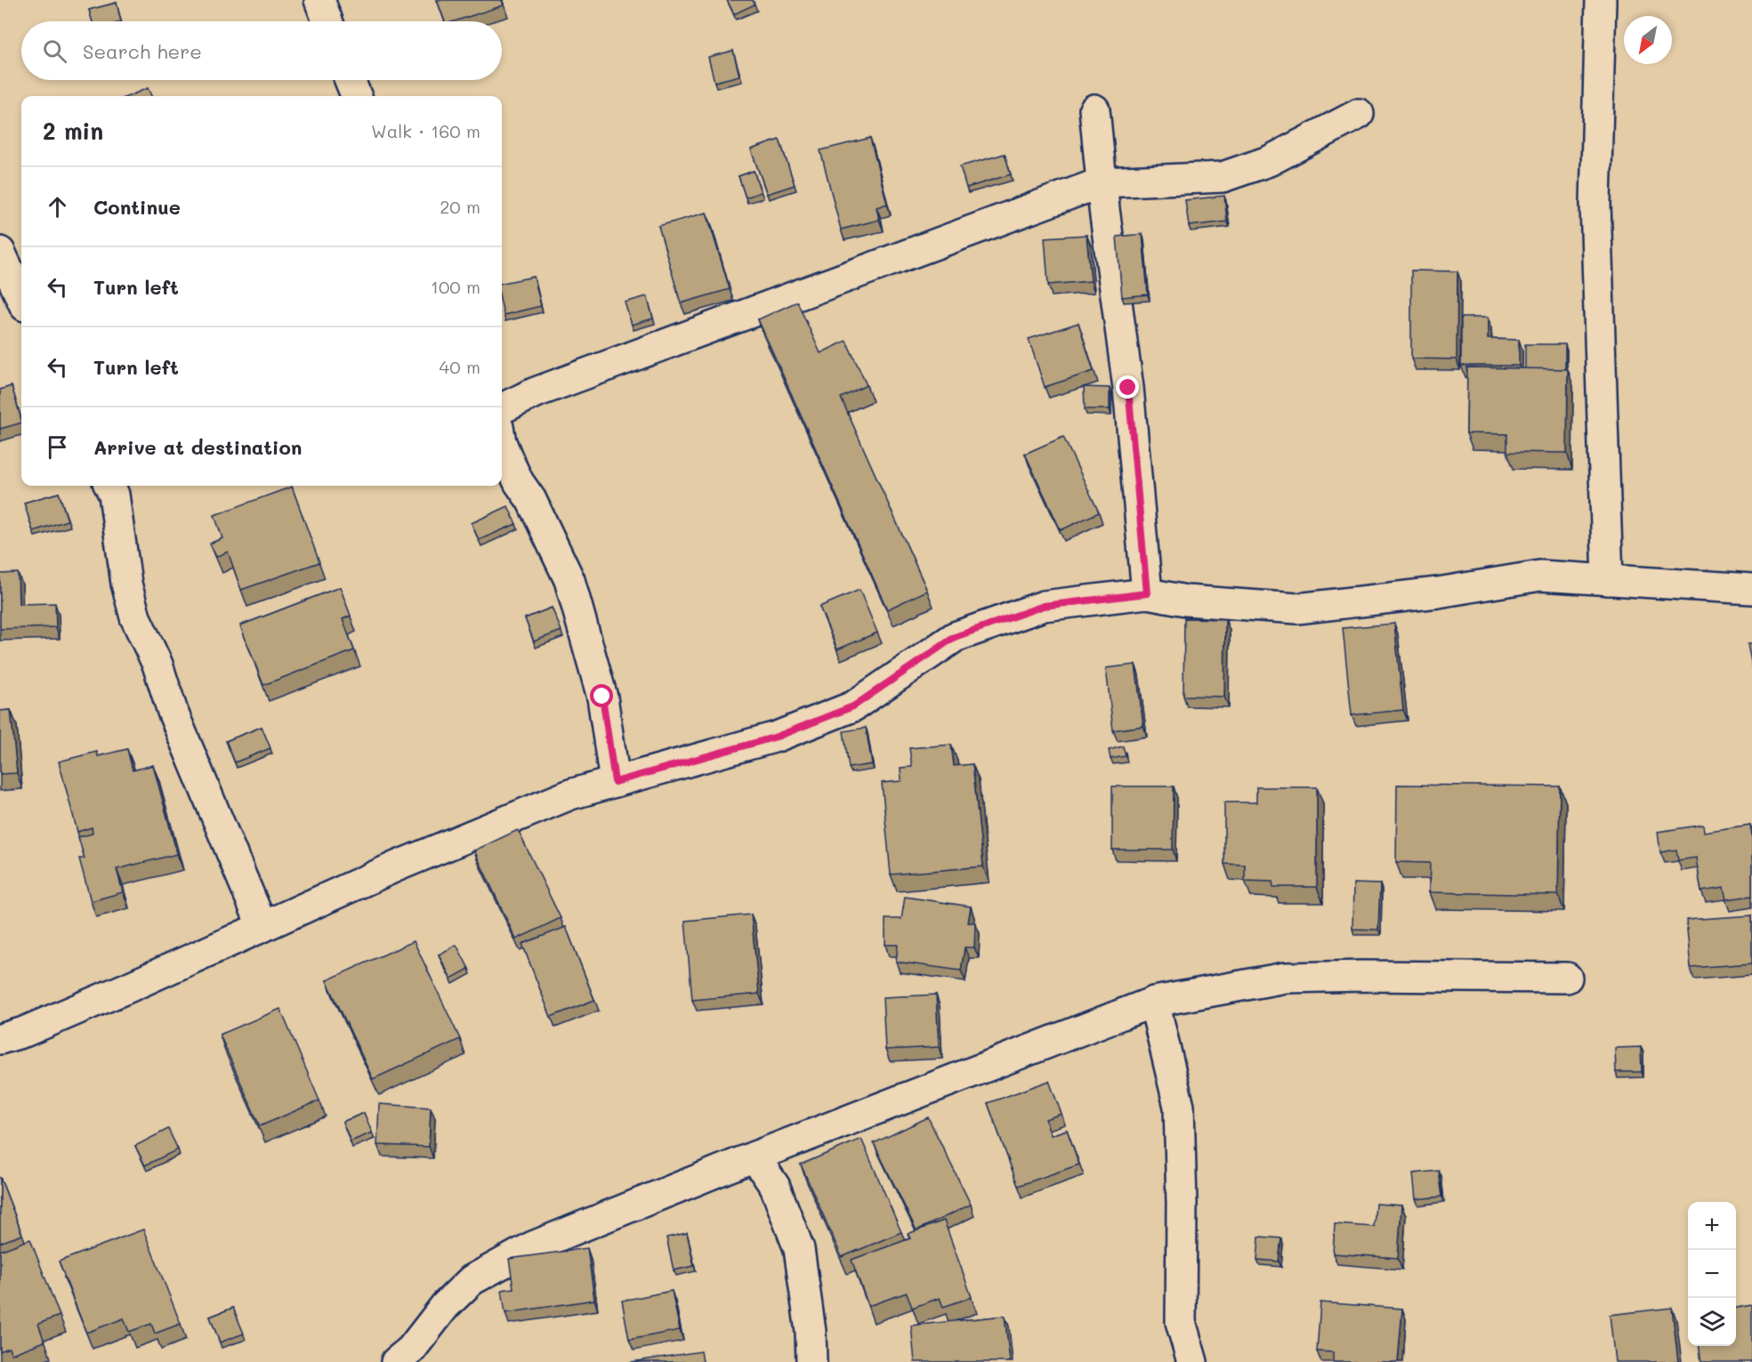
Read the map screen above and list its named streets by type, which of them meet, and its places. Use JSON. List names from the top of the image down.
{
  "north": "bottom left",
  "page": {
    "search": "Search here",
    "heading": ["2 min", "Walk · 160 m"],
    "list": [
      ["Continue", "20 m"],
      ["Turn left", "100 m"],
      ["Turn left", "40 m"],
      "Arrive at destination"
    ],
    "map_buttons": ["+", "−"]
  }
}
